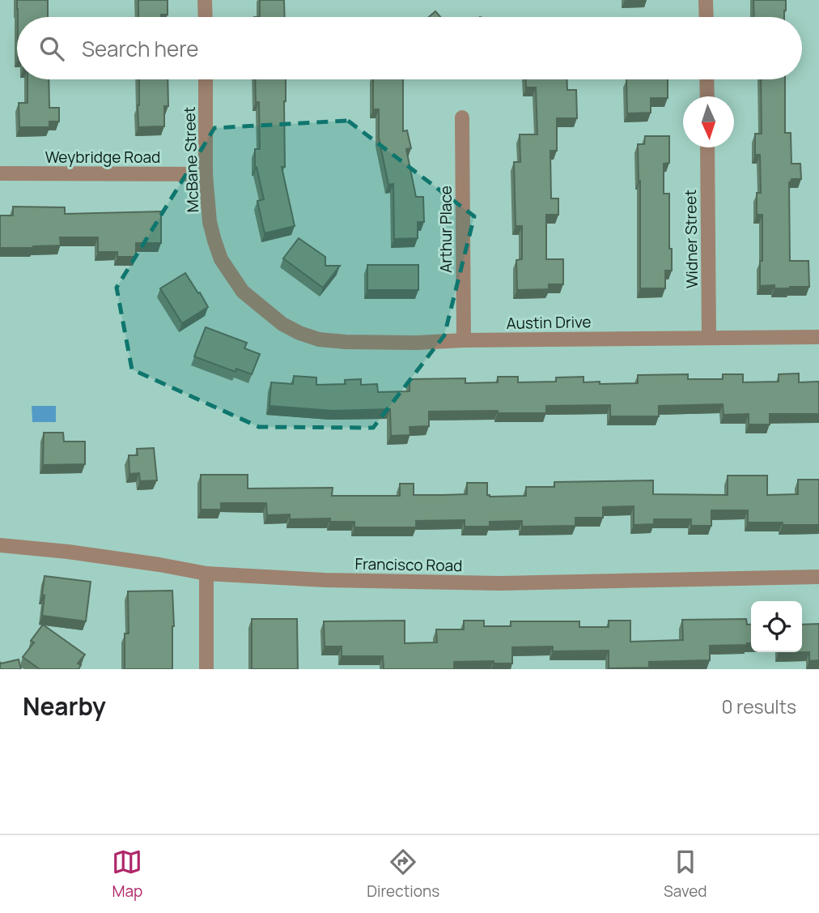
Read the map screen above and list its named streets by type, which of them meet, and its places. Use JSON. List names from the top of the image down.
{
  "streets": {
    "street": [
      "Weybridge Road",
      "McBane Street",
      "Arthur Place",
      "Widner Street",
      "Austin Drive",
      "Francisco Road"
    ]
  },
  "crossings": [
    ["Weybridge Road", "McBane Street"],
    ["McBane Street", "Austin Drive"],
    ["Arthur Place", "Austin Drive"],
    ["Widner Street", "Austin Drive"]
  ],
  "north": "bottom",
  "page": {
    "search": "Search here",
    "heading": ["Nearby", "0 results"],
    "nav": ["Map", "Directions", "Saved"]
  }
}
